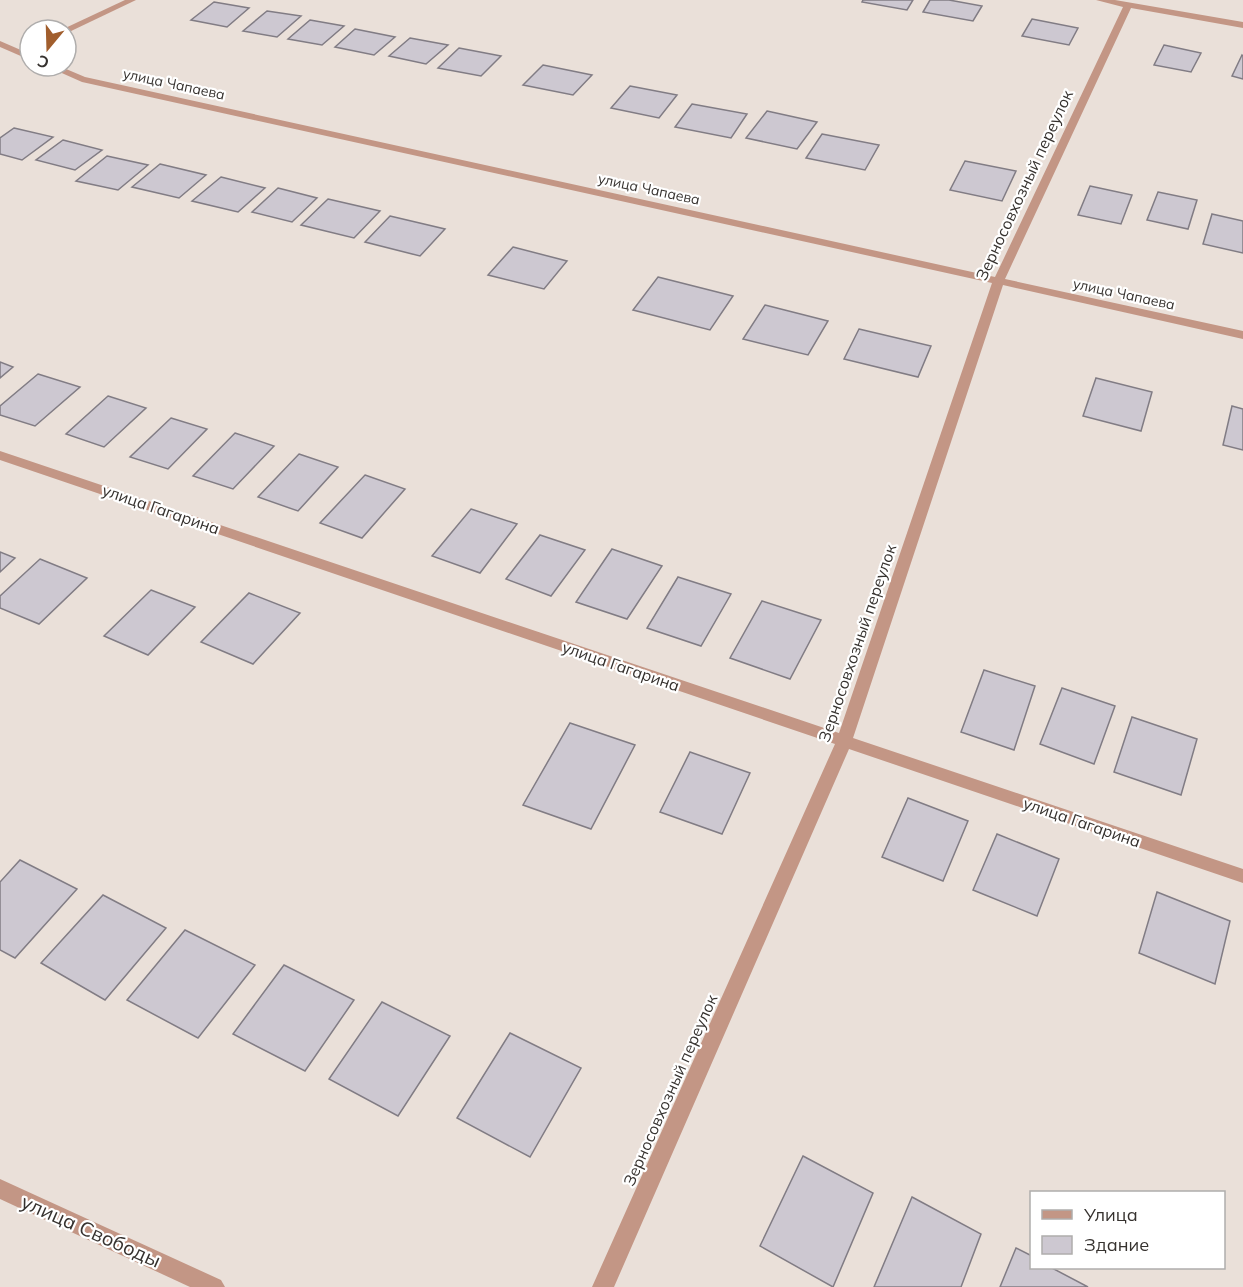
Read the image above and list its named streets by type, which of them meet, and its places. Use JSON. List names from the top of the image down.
{
  "streets": {
    "street": [
      "улица Чапаева",
      "Зерносовхозный переулок",
      "улица Гагарина",
      "улица Свободы"
    ]
  },
  "crossings": [
    ["улица Чапаева", "Зерносовхозный переулок"],
    ["Зерносовхозный переулок", "улица Гагарина"]
  ],
  "legend": ["Улица", "Здание"],
  "north": "bottom"
}
